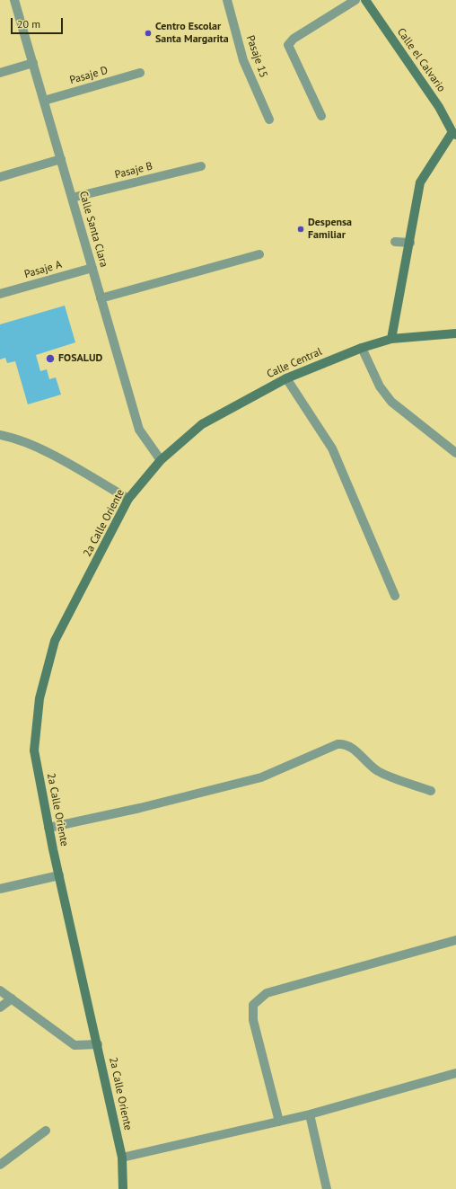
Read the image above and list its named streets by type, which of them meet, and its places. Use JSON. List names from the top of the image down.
{
  "streets": {
    "main road": ["Calle el Calvario", "Calle Central", "2a Calle Oriente"],
    "street": [
      "Pasaje 15",
      "Pasaje D",
      "Pasaje B",
      "Calle Santa Clara",
      "Pasaje A"
    ]
  },
  "crossings": [
    ["Pasaje D", "Calle Santa Clara"],
    ["Pasaje B", "Calle Santa Clara"],
    ["Calle Santa Clara", "Pasaje A"],
    ["Calle Santa Clara", "Calle Central"],
    ["Calle Santa Clara", "2a Calle Oriente"],
    ["Calle Central", "2a Calle Oriente"]
  ],
  "places": ["Centro Escolar Santa Margarita", "Despensa Familiar", "FOSALUD"],
  "scale_bar": "20 m"
}
